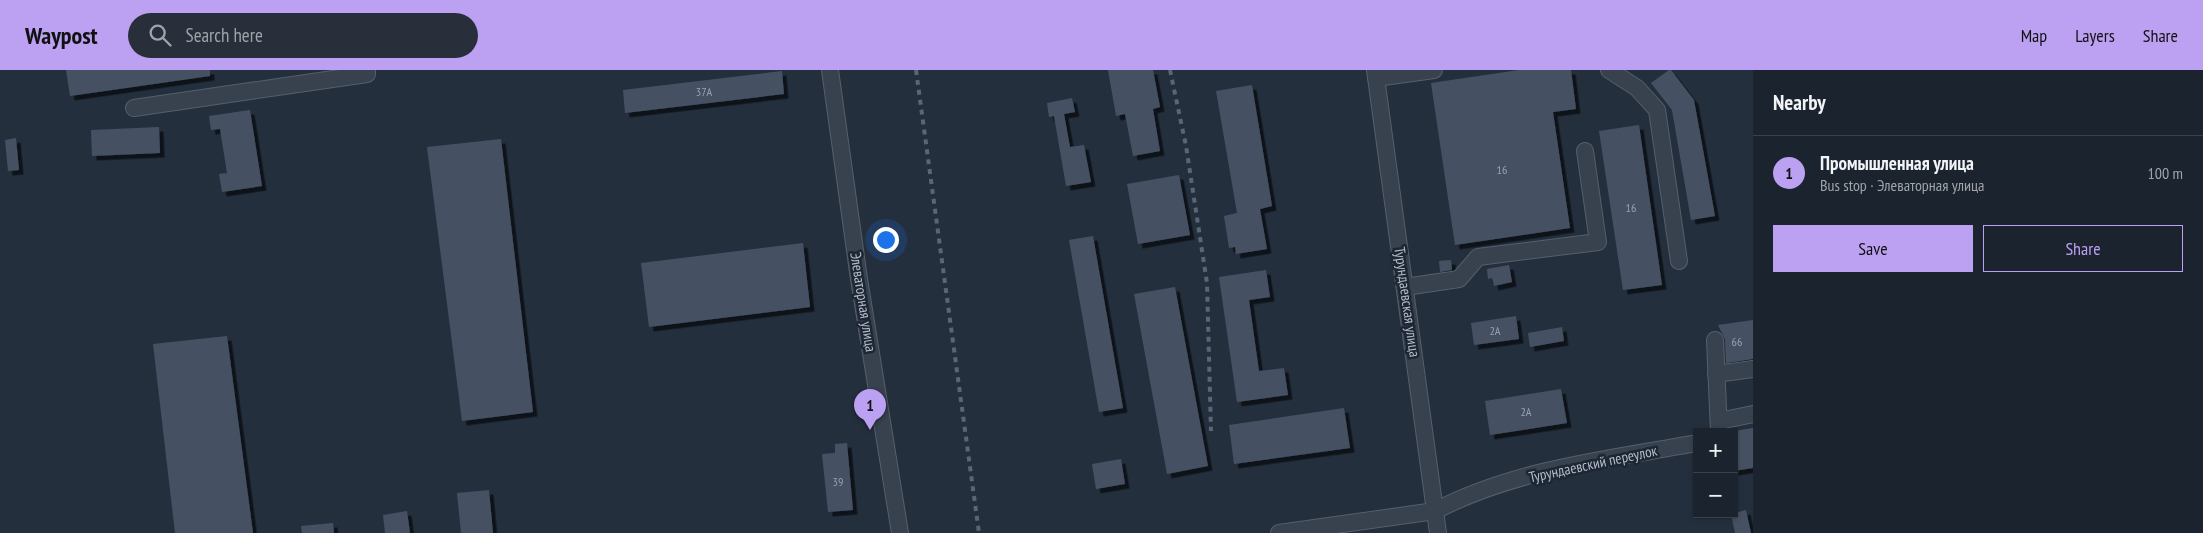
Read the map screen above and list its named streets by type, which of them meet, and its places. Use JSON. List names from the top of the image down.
{
  "streets": {
    "street": ["Элеваторная улица", "Турундаевская улица", "Турундаевский переулок"]
  },
  "crossings": [
    ["Турундаевская улица", "Турундаевский переулок"]
  ],
  "house_numbers": [
    "37А",
    "16",
    "16",
    "2А",
    "66",
    "2А",
    "39"
  ],
  "page": {
    "header": "Waypost",
    "search": "Search here",
    "nav": ["Map", "Layers", "Share"],
    "heading": "Nearby",
    "list": [
      {
        "mark": "1",
        "name": "Промышленная улица",
        "note": "Bus stop · Элеваторная улица",
        "value": "100 m"
      }
    ],
    "buttons": ["Save", "Share"],
    "pins": "1",
    "map_buttons": ["+", "−"]
  }
}
